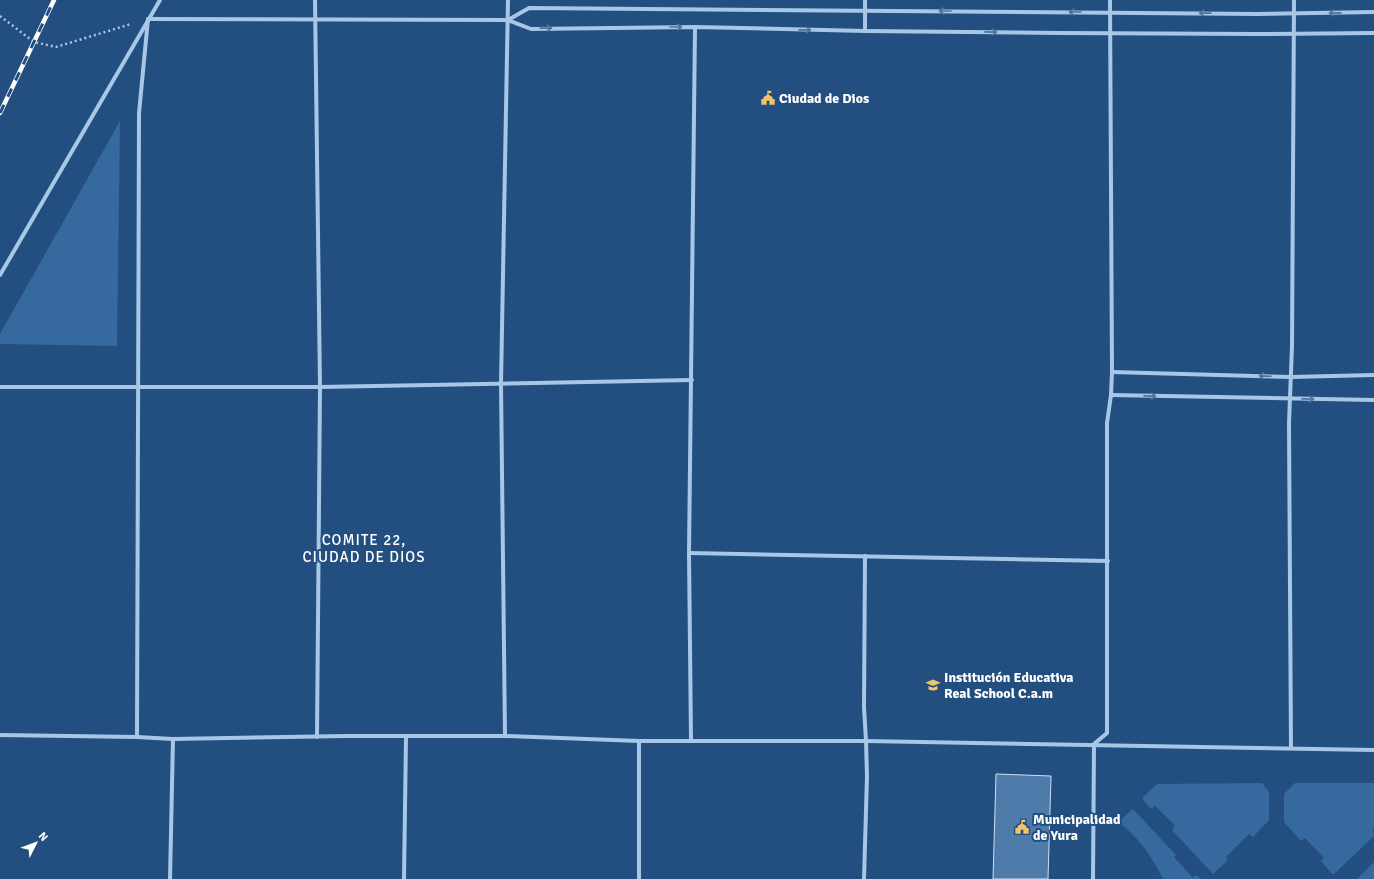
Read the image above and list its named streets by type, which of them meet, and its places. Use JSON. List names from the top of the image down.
{
  "districts": ["COMITE 22, CIUDAD DE DIOS"],
  "places": {
    "public building": ["Ciudad de Dios", "Municipalidad de Yura"],
    "school or university": ["Institución Educativa Real School C.a.m"]
  },
  "north": "top right"
}
